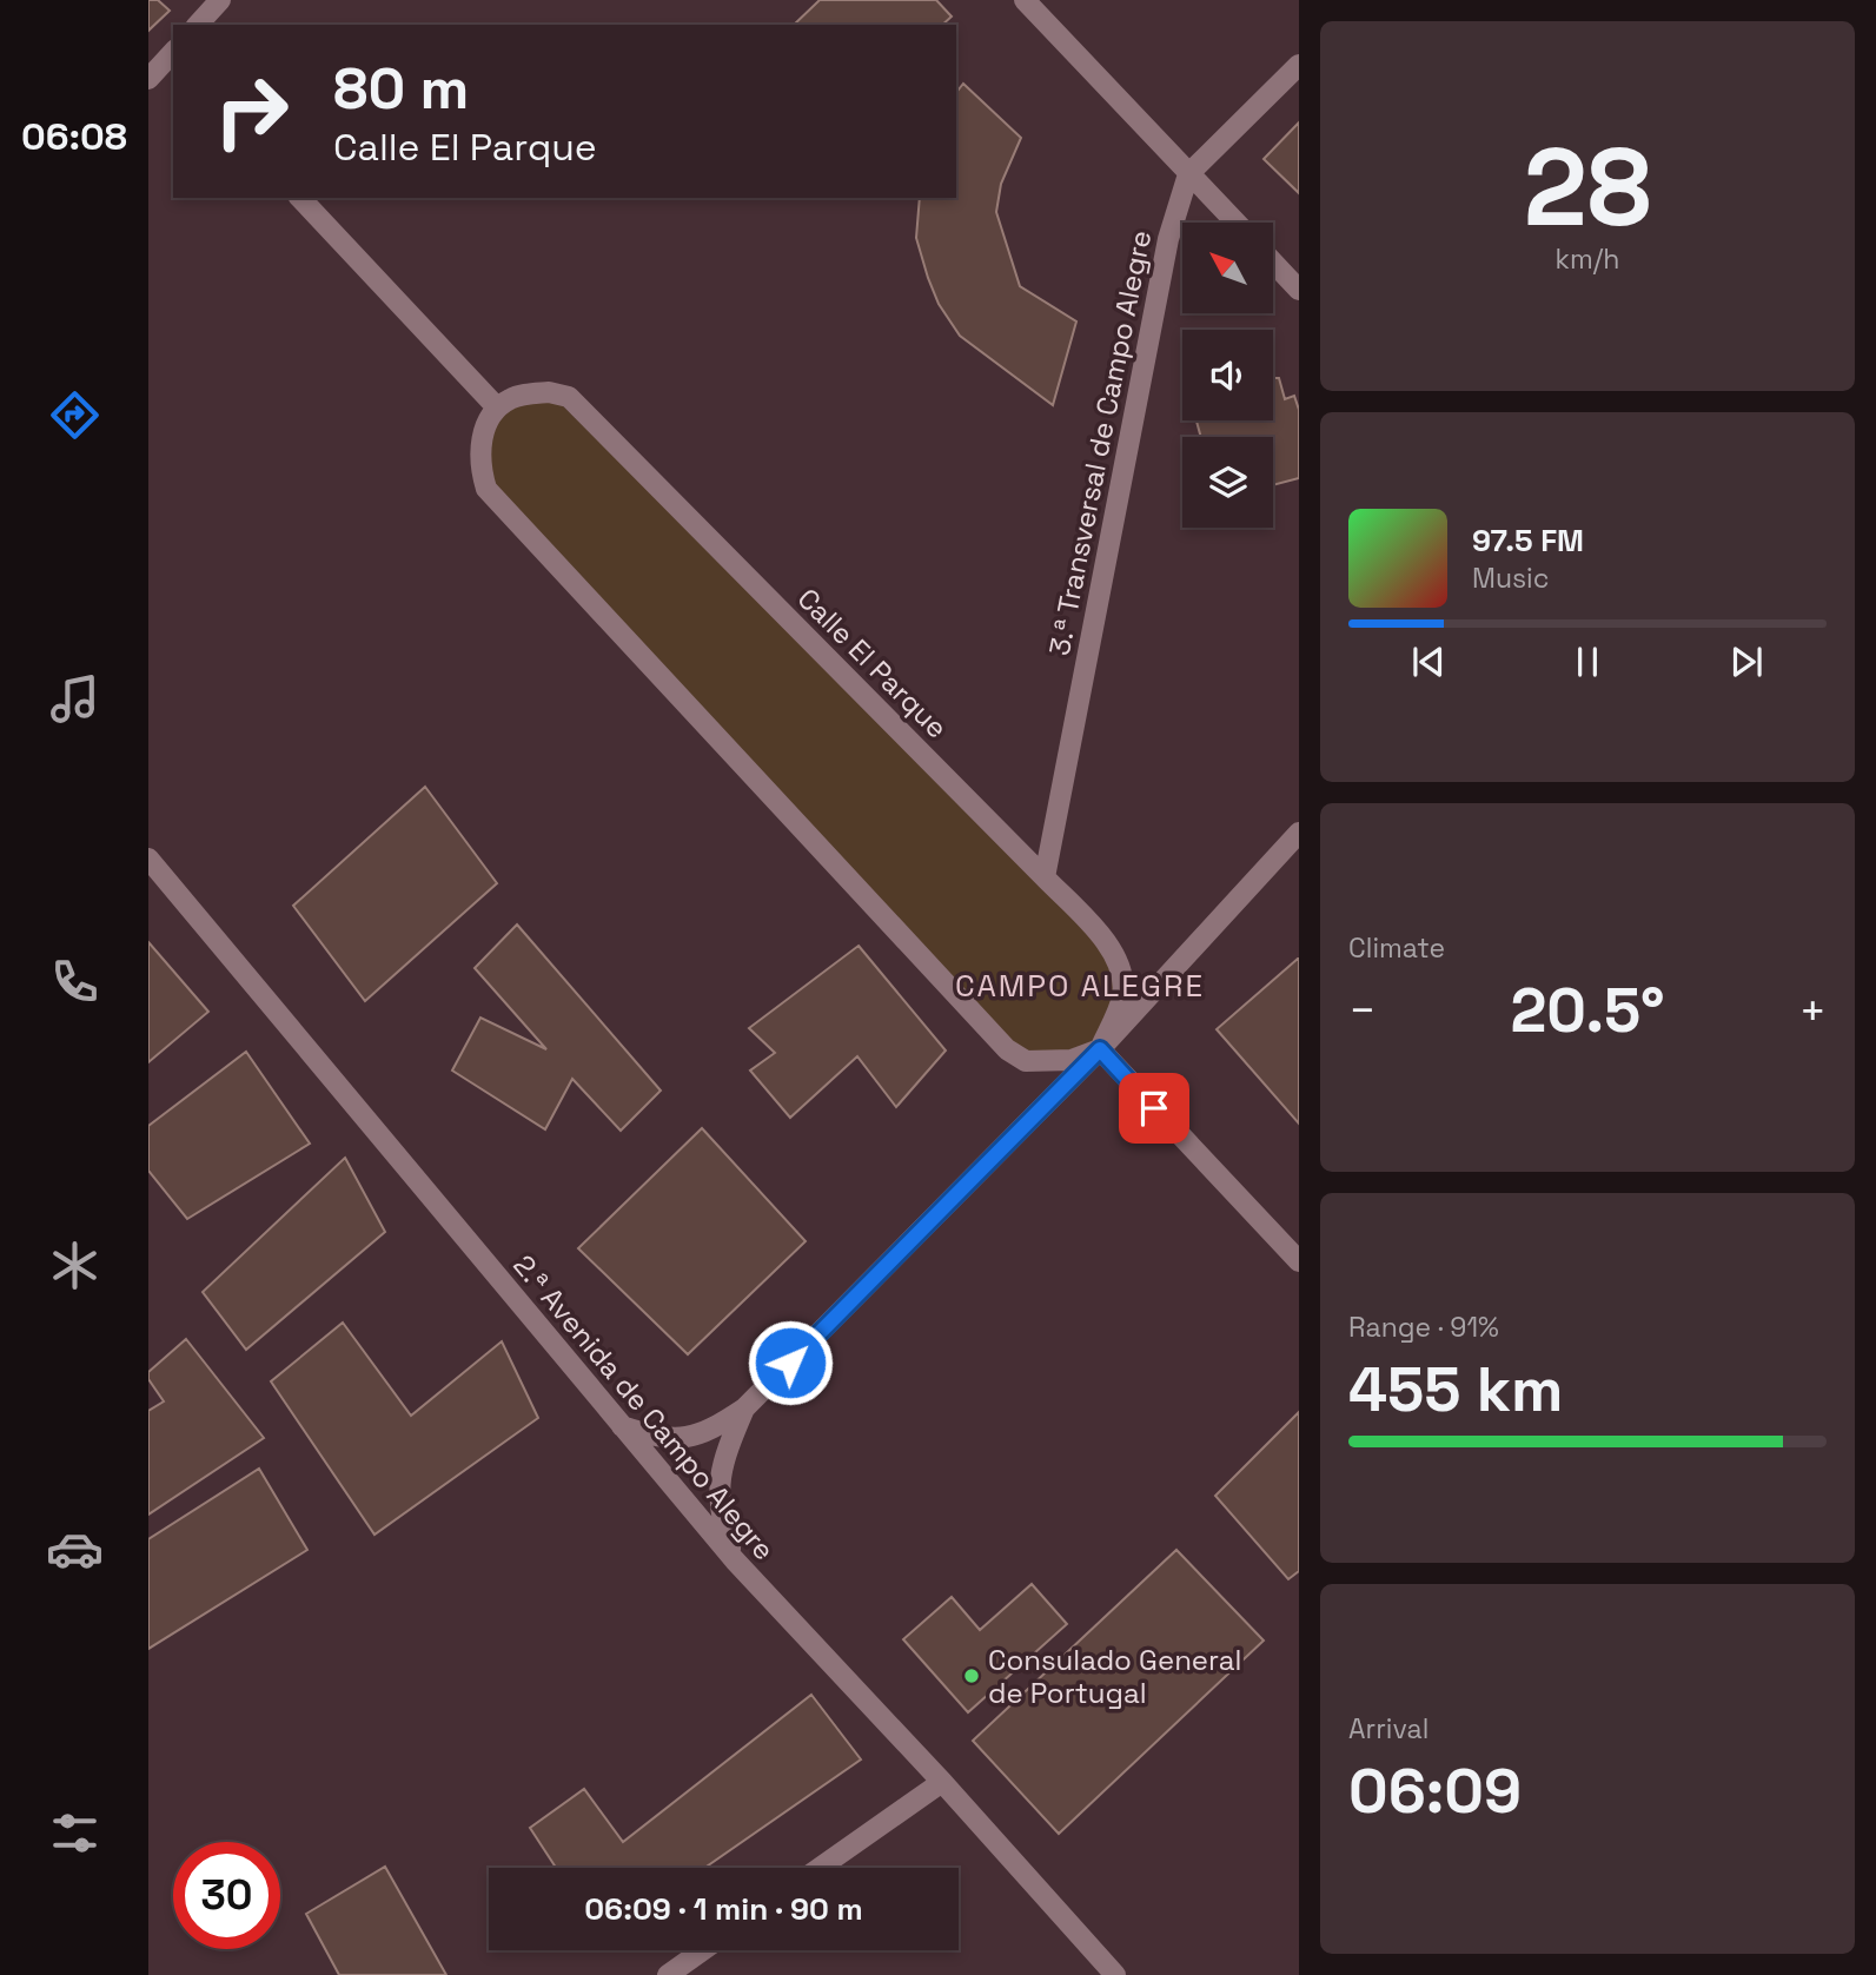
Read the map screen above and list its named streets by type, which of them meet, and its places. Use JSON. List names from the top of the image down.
{
  "streets": {
    "street": ["3.ª Transversal de Campo Alegre", "Calle El Parque", "2.ª Avenida de Campo Alegre"]
  },
  "crossings": [
    ["3.ª Transversal de Campo Alegre", "Calle El Parque"]
  ],
  "districts": ["CAMPO ALEGRE"],
  "places": ["Consulado General de Portugal"],
  "north": "top left",
  "page": {
    "tabs": "06:08",
    "tile": [
      ["28", "km/h"],
      "Climate",
      ["Range · 91%", "455 km"],
      ["Arrival", "06:09"]
    ],
    "turn": ["80 m", "Calle El Parque"],
    "song": ["97.5 FM", "Music"],
    "heat": ["−", "20.5°", "+"],
    "limit": "30",
    "trip": "06:09 · 1 min · 90 m"
  }
}
